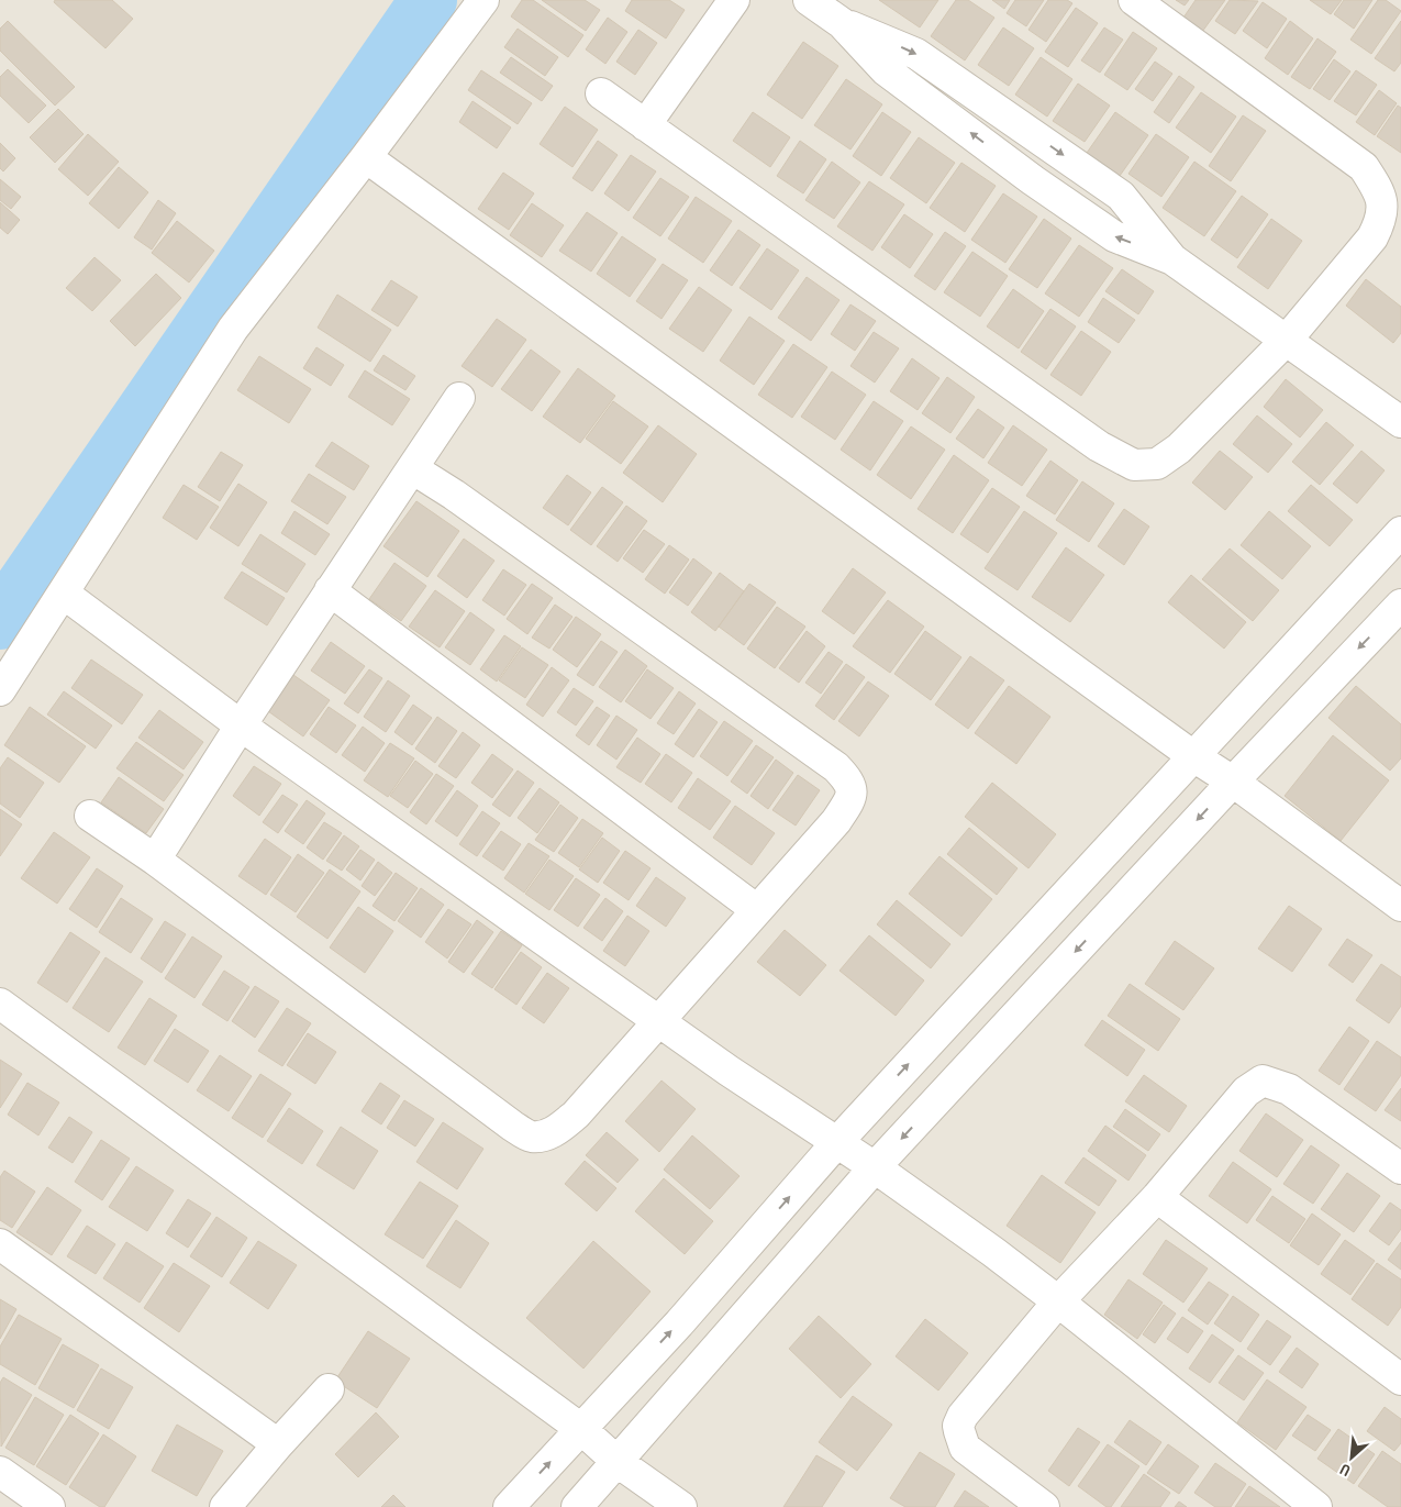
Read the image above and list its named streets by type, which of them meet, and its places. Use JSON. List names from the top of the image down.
{
  "north": "bottom left"
}
